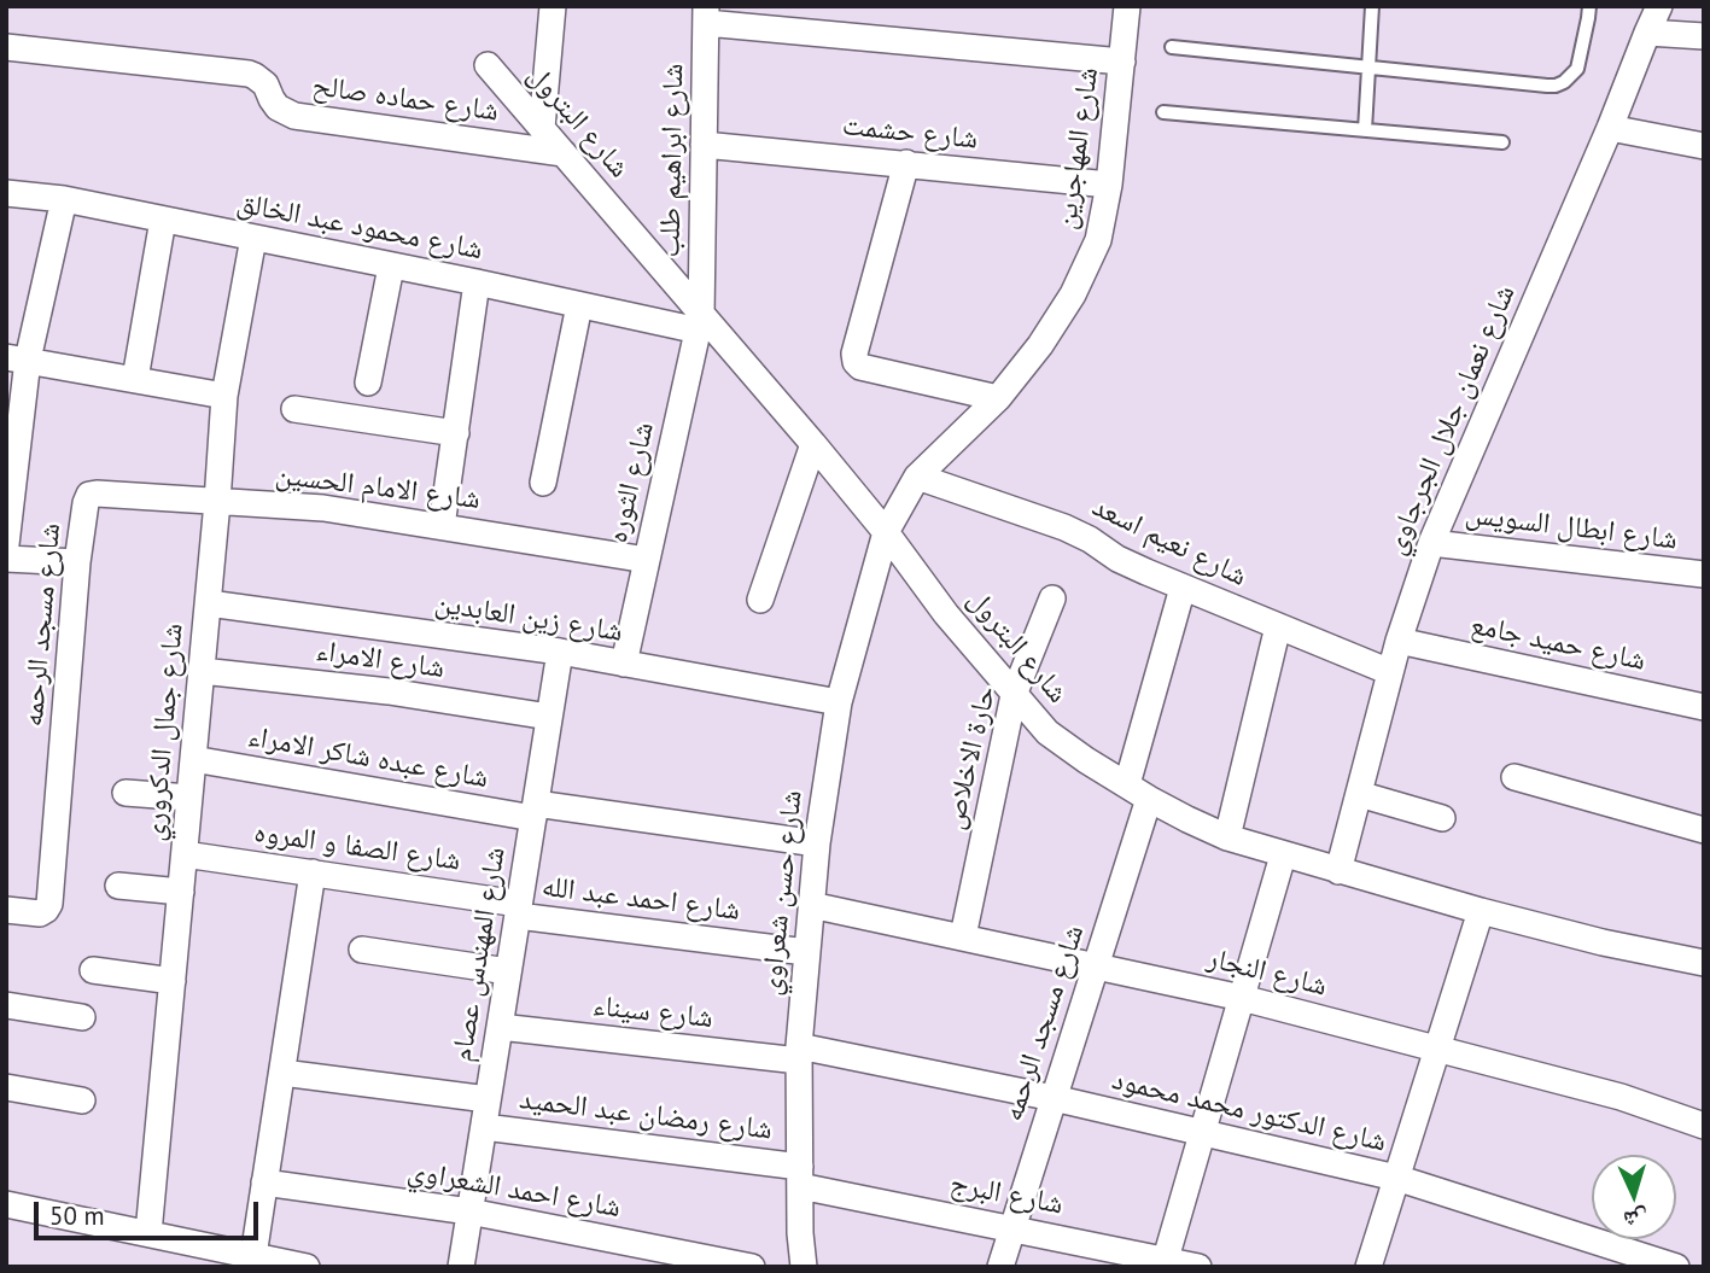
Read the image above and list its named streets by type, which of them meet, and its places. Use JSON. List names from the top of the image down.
{
  "streets": {
    "street": [
      "شارع حماده صالح",
      "شارع البترول",
      "شارع حشمت",
      "شارع المهاجرين",
      "شارع ابراهيم طلب",
      "شارع محمود عبد الخالق",
      "شارع نعمان جلال الجرجاوي",
      "شارع الثوره",
      "شارع الامام الحسين",
      "شارع ابطال السويس",
      "شارع نعيم اسعد",
      "شارع زين العابدين",
      "شارع مسجد الرحمه",
      "شارع حميد جامع",
      "شارع الامراء",
      "شارع جمال الدكروري",
      "شارع عبده شاكر الامراء",
      "حارة الاخلاص",
      "شارع الصفا و المروه",
      "شارع حسن شعراوي",
      "شارع احمد عبد الله",
      "شارع المهندس عصام",
      "شارع النجار",
      "شارع سيناء",
      "شارع الدكتور محمد محمود",
      "شارع رمضان عبد الحميد",
      "شارع احمد الشعراوي",
      "شارع البرج"
    ]
  },
  "crossings": [
    ["شارع حماده صالح", "شارع البترول"],
    ["شارع البترول", "شارع المهاجرين"],
    ["شارع البترول", "شارع ابراهيم طلب"],
    ["شارع البترول", "شارع محمود عبد الخالق"],
    ["شارع البترول", "شارع نعمان جلال الجرجاوي"],
    ["شارع البترول", "شارع الثوره"],
    ["شارع البترول", "شارع مسجد الرحمه"],
    ["شارع البترول", "حارة الاخلاص"],
    ["شارع البترول", "شارع حسن شعراوي"],
    ["شارع حشمت", "شارع المهاجرين"],
    ["شارع حشمت", "شارع ابراهيم طلب"],
    ["شارع المهاجرين", "شارع نعيم اسعد"],
    ["شارع المهاجرين", "شارع حسن شعراوي"],
    ["شارع ابراهيم طلب", "شارع محمود عبد الخالق"],
    ["شارع ابراهيم طلب", "شارع الثوره"],
    ["شارع محمود عبد الخالق", "شارع الثوره"],
    ["شارع محمود عبد الخالق", "شارع جمال الدكروري"],
    ["شارع نعمان جلال الجرجاوي", "شارع ابطال السويس"],
    ["شارع نعمان جلال الجرجاوي", "شارع نعيم اسعد"],
    ["شارع نعمان جلال الجرجاوي", "شارع حميد جامع"],
    ["شارع الثوره", "شارع الامام الحسين"],
    ["شارع الثوره", "شارع زين العابدين"],
    ["شارع الامام الحسين", "شارع مسجد الرحمه"],
    ["شارع الامام الحسين", "شارع جمال الدكروري"],
    ["شارع زين العابدين", "شارع جمال الدكروري"],
    ["شارع زين العابدين", "شارع حسن شعراوي"],
    ["شارع زين العابدين", "شارع المهندس عصام"],
    ["شارع مسجد الرحمه", "شارع النجار"],
    ["شارع مسجد الرحمه", "شارع الدكتور محمد محمود"],
    ["شارع مسجد الرحمه", "شارع البرج"],
    ["شارع الامراء", "شارع جمال الدكروري"],
    ["شارع الامراء", "شارع المهندس عصام"],
    ["شارع جمال الدكروري", "شارع عبده شاكر الامراء"],
    ["شارع جمال الدكروري", "شارع الصفا و المروه"],
    ["شارع عبده شاكر الامراء", "شارع حسن شعراوي"],
    ["شارع عبده شاكر الامراء", "شارع المهندس عصام"],
    ["حارة الاخلاص", "شارع النجار"],
    ["شارع الصفا و المروه", "شارع احمد عبد الله"],
    ["شارع الصفا و المروه", "شارع المهندس عصام"],
    ["شارع حسن شعراوي", "شارع احمد عبد الله"],
    ["شارع حسن شعراوي", "شارع النجار"],
    ["شارع حسن شعراوي", "شارع سيناء"],
    ["شارع حسن شعراوي", "شارع الدكتور محمد محمود"],
    ["شارع حسن شعراوي", "شارع رمضان عبد الحميد"],
    ["شارع حسن شعراوي", "شارع البرج"],
    ["شارع احمد عبد الله", "شارع المهندس عصام"],
    ["شارع المهندس عصام", "شارع سيناء"],
    ["شارع المهندس عصام", "شارع رمضان عبد الحميد"],
    ["شارع المهندس عصام", "شارع احمد الشعراوي"],
    ["شارع سيناء", "شارع الدكتور محمد محمود"],
    ["شارع رمضان عبد الحميد", "شارع البرج"]
  ],
  "scale_bar": "50 m",
  "north": "bottom"
}
